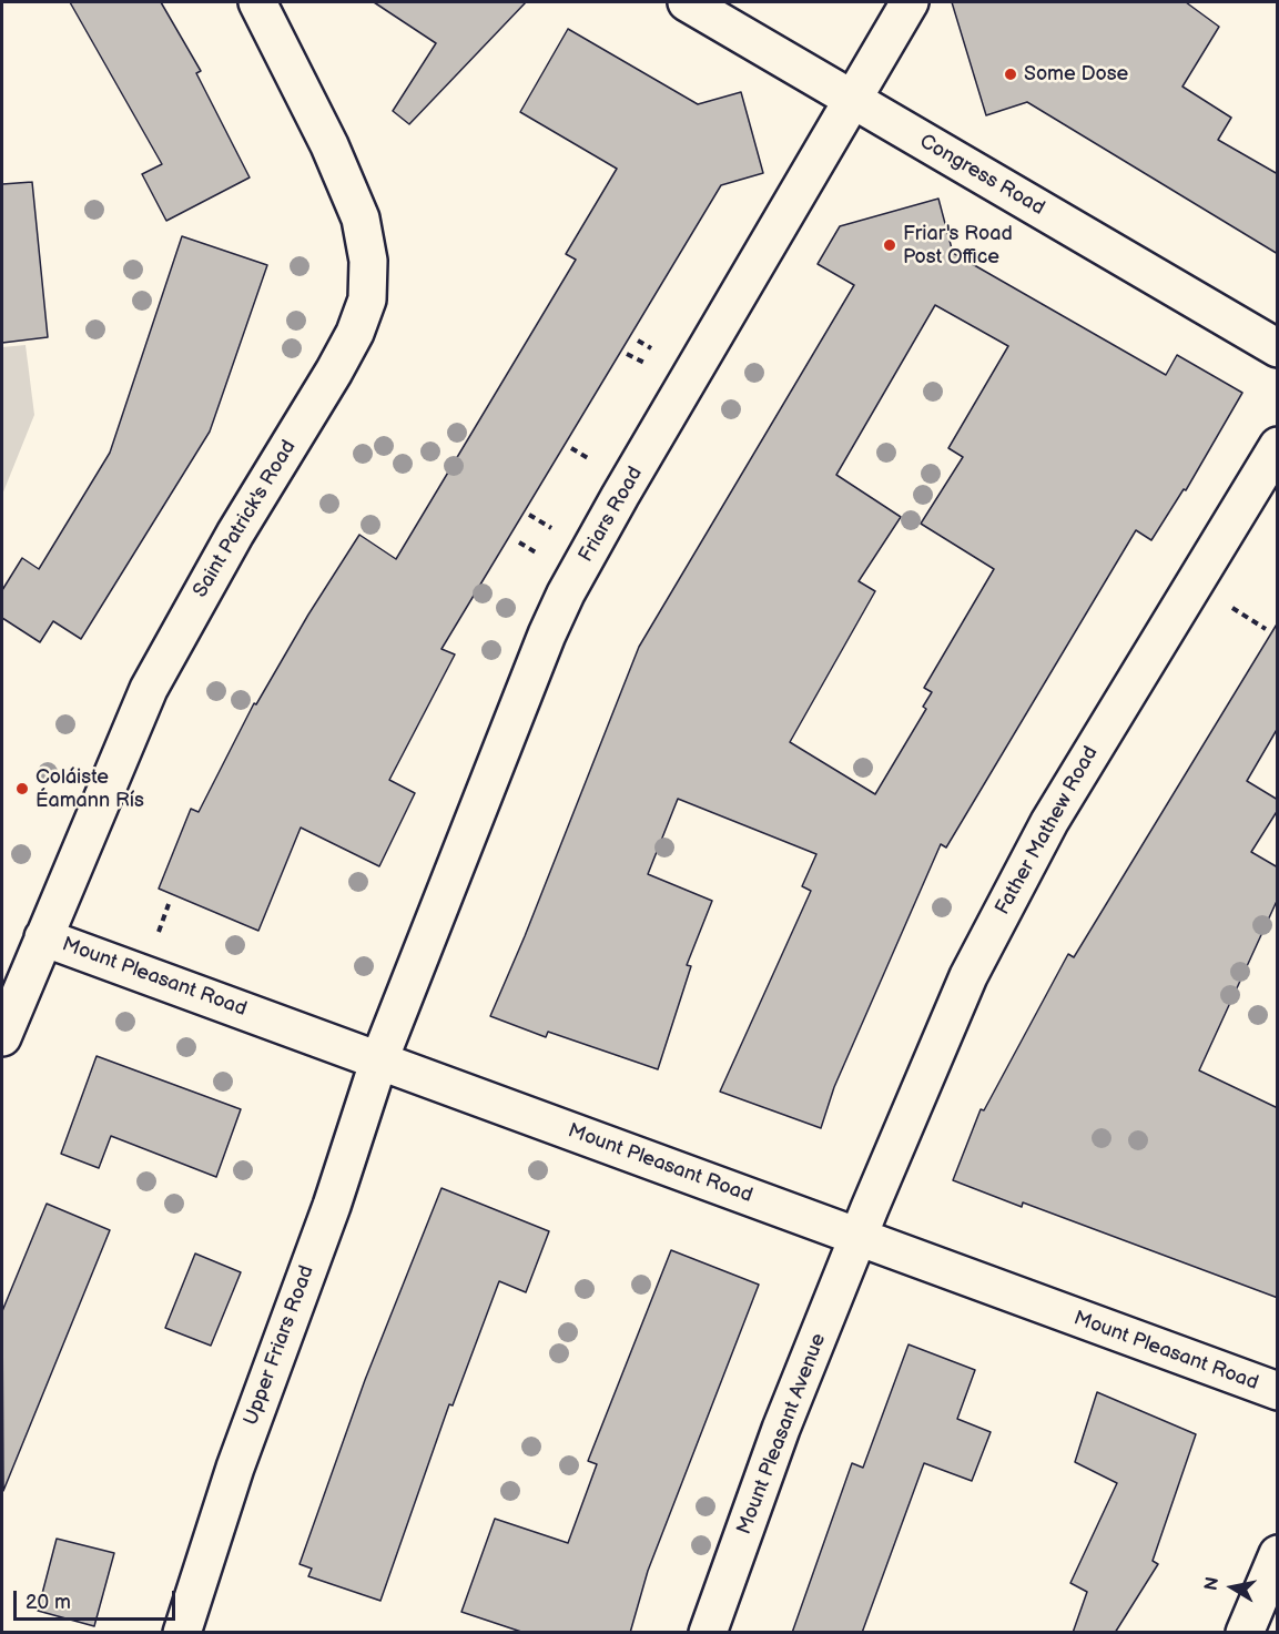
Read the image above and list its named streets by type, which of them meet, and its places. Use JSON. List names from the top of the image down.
{
  "streets": {
    "street": [
      "Congress Road",
      "Friars Road",
      "Saint Patrick's Road",
      "Father Mathew Road",
      "Mount Pleasant Road",
      "Upper Friars Road",
      "Mount Pleasant Avenue"
    ]
  },
  "crossings": [
    ["Congress Road", "Friars Road"],
    ["Friars Road", "Mount Pleasant Road"],
    ["Friars Road", "Upper Friars Road"],
    ["Saint Patrick's Road", "Mount Pleasant Road"],
    ["Father Mathew Road", "Mount Pleasant Road"],
    ["Father Mathew Road", "Mount Pleasant Avenue"],
    ["Mount Pleasant Road", "Upper Friars Road"],
    ["Mount Pleasant Road", "Mount Pleasant Avenue"]
  ],
  "places": ["Some Dose", "Friar's Road Post Office", "Coláiste Éamann Rís"],
  "scale_bar": "20 m",
  "north": "left"
}
